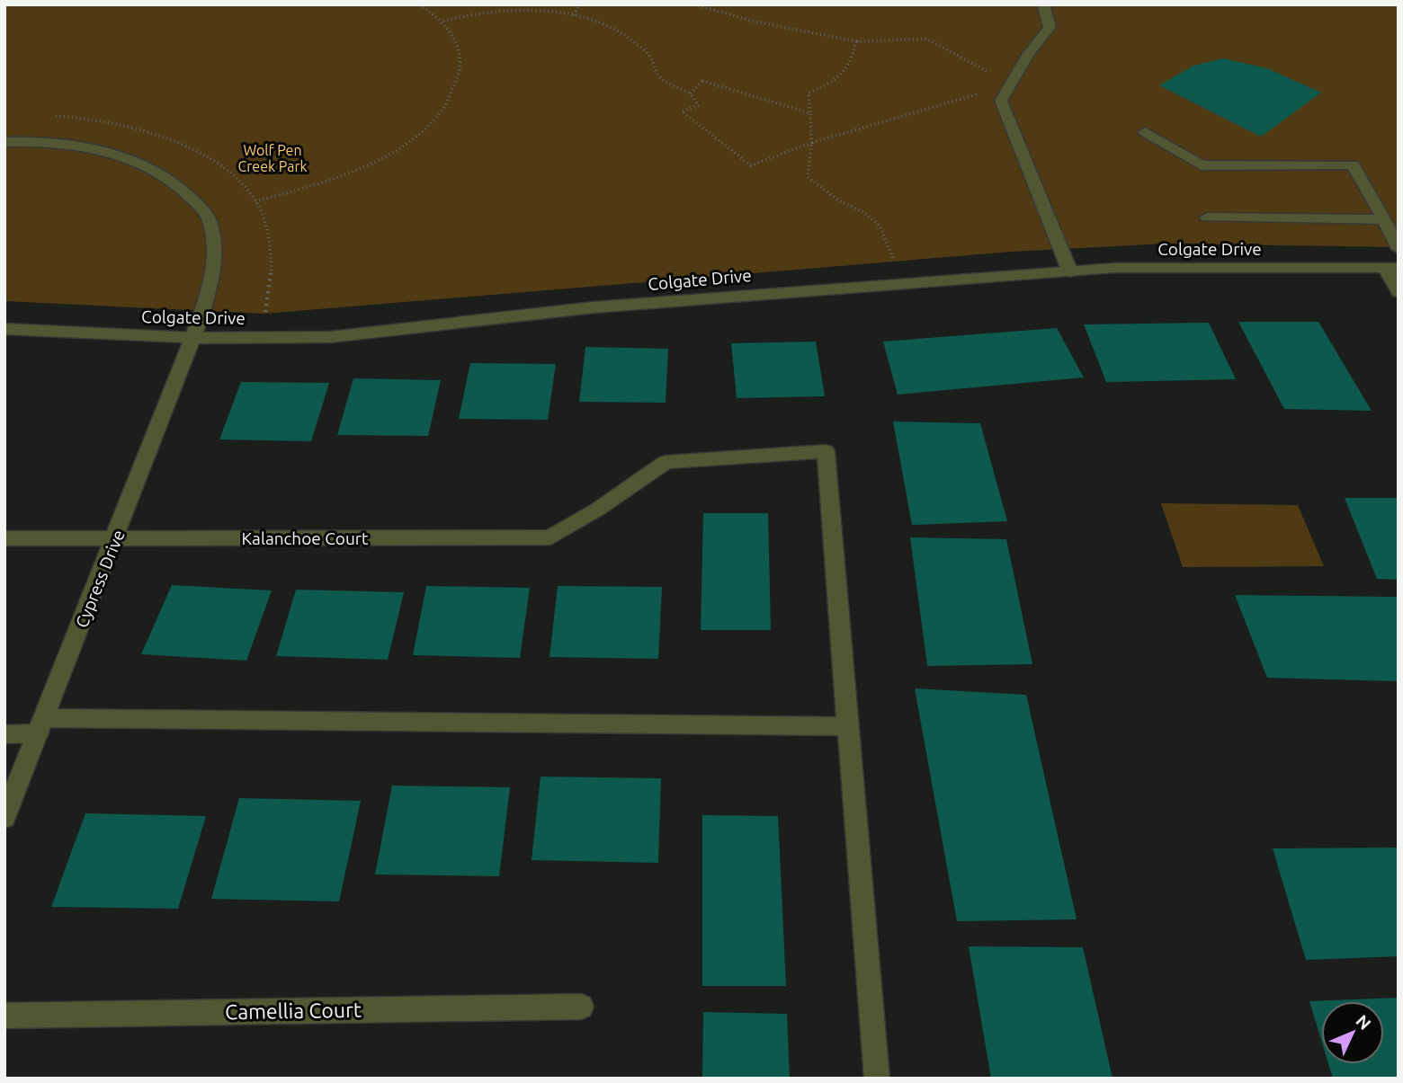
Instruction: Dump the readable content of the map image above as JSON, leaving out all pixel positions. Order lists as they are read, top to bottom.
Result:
{
  "streets": {
    "street": [
      "Colgate Drive",
      "Kalanchoe Court",
      "Cypress Drive",
      "Camellia Court"
    ]
  },
  "crossings": [
    ["Colgate Drive", "Cypress Drive"],
    ["Kalanchoe Court", "Cypress Drive"]
  ],
  "parks": ["Wolf Pen Creek Park"],
  "north": "top right"
}
